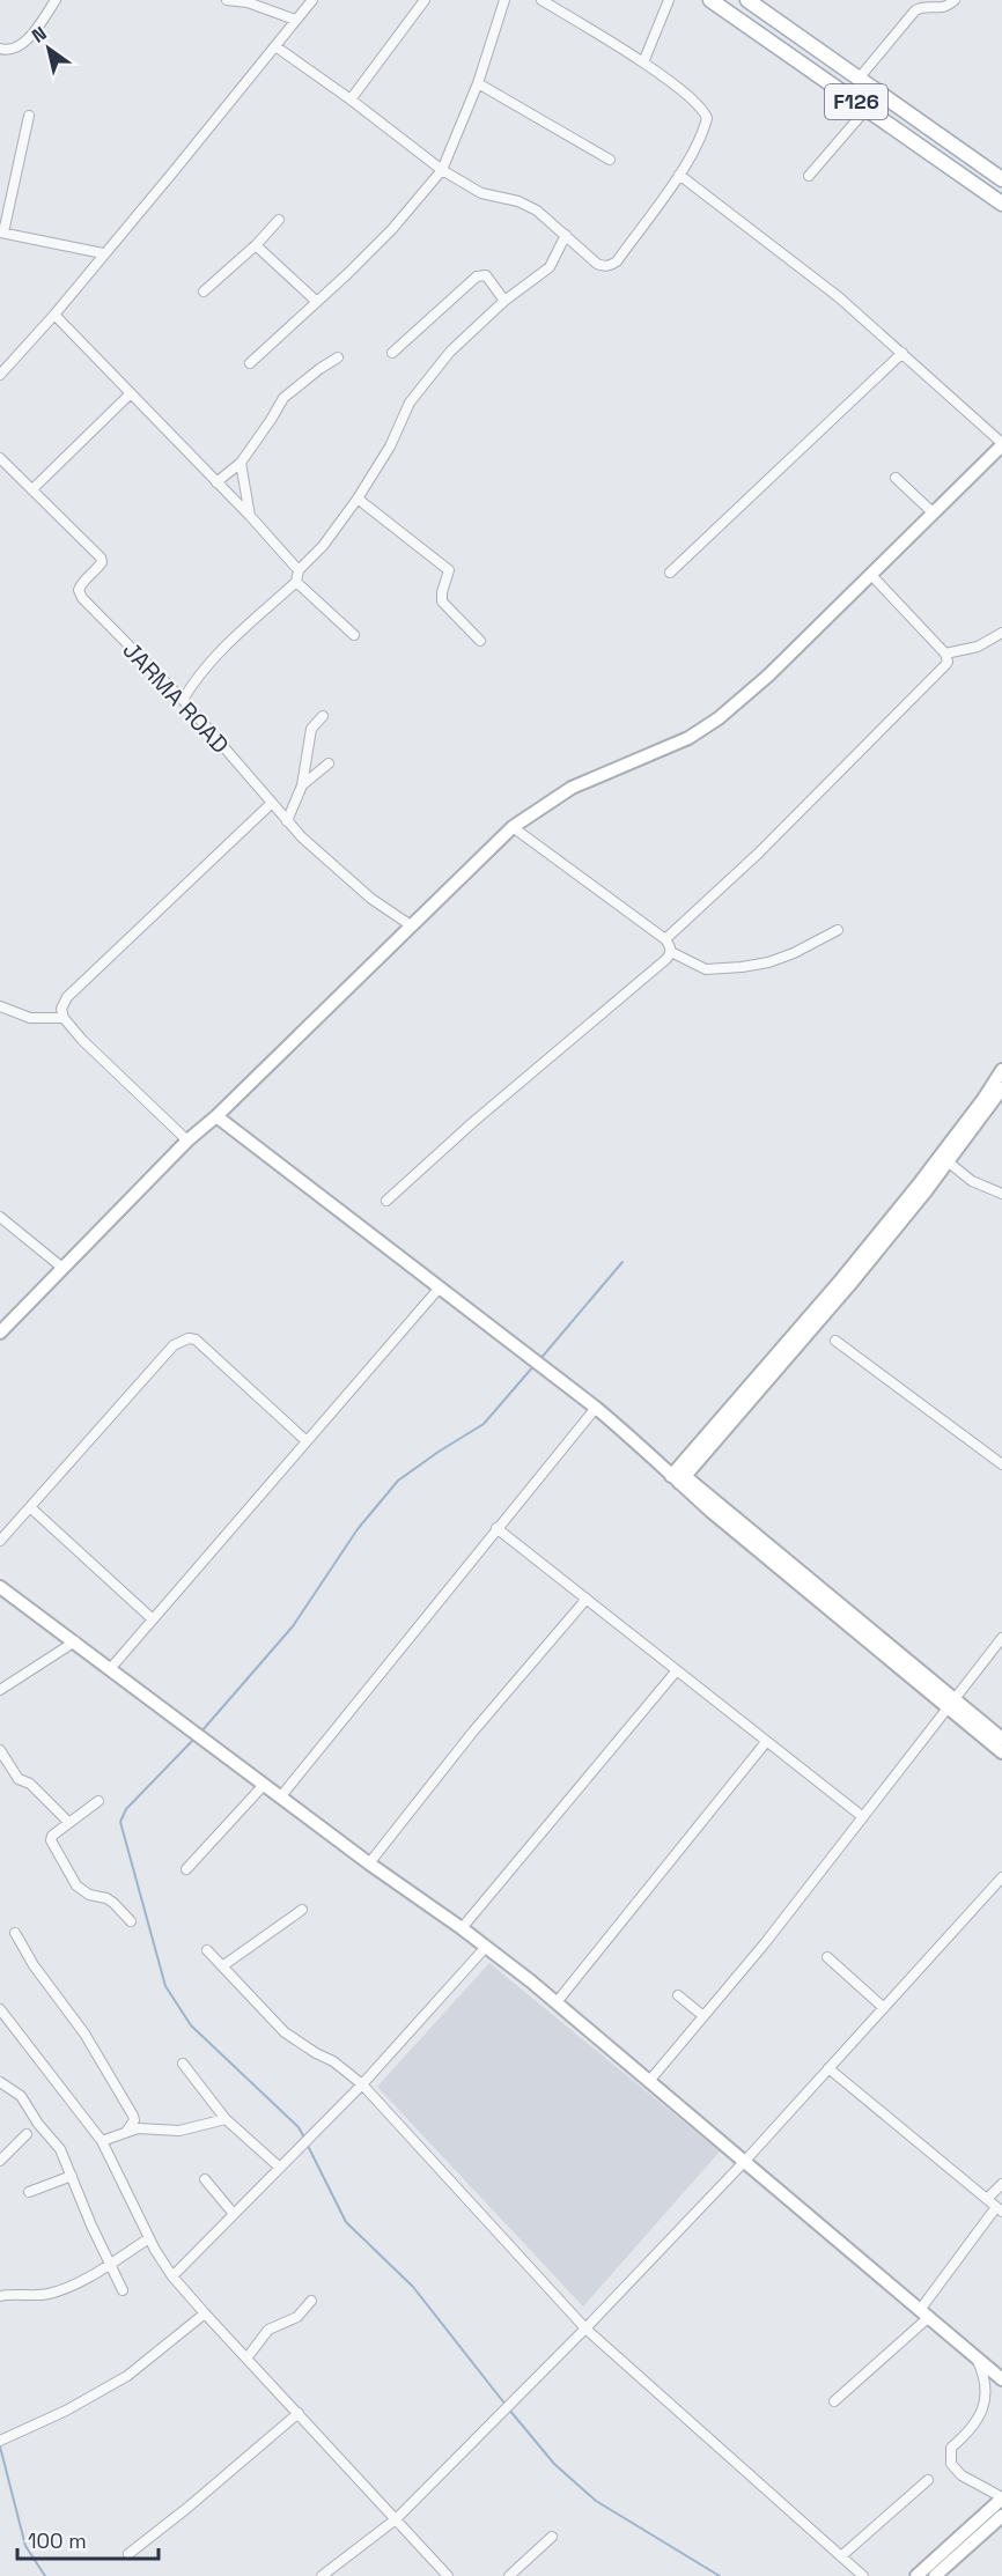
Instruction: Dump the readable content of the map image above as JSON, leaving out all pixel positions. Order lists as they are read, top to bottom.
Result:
{
  "streets": {
    "main road": ["F126"],
    "street": ["JARMA ROAD"]
  },
  "scale_bar": "100 m",
  "north": "top left"
}
